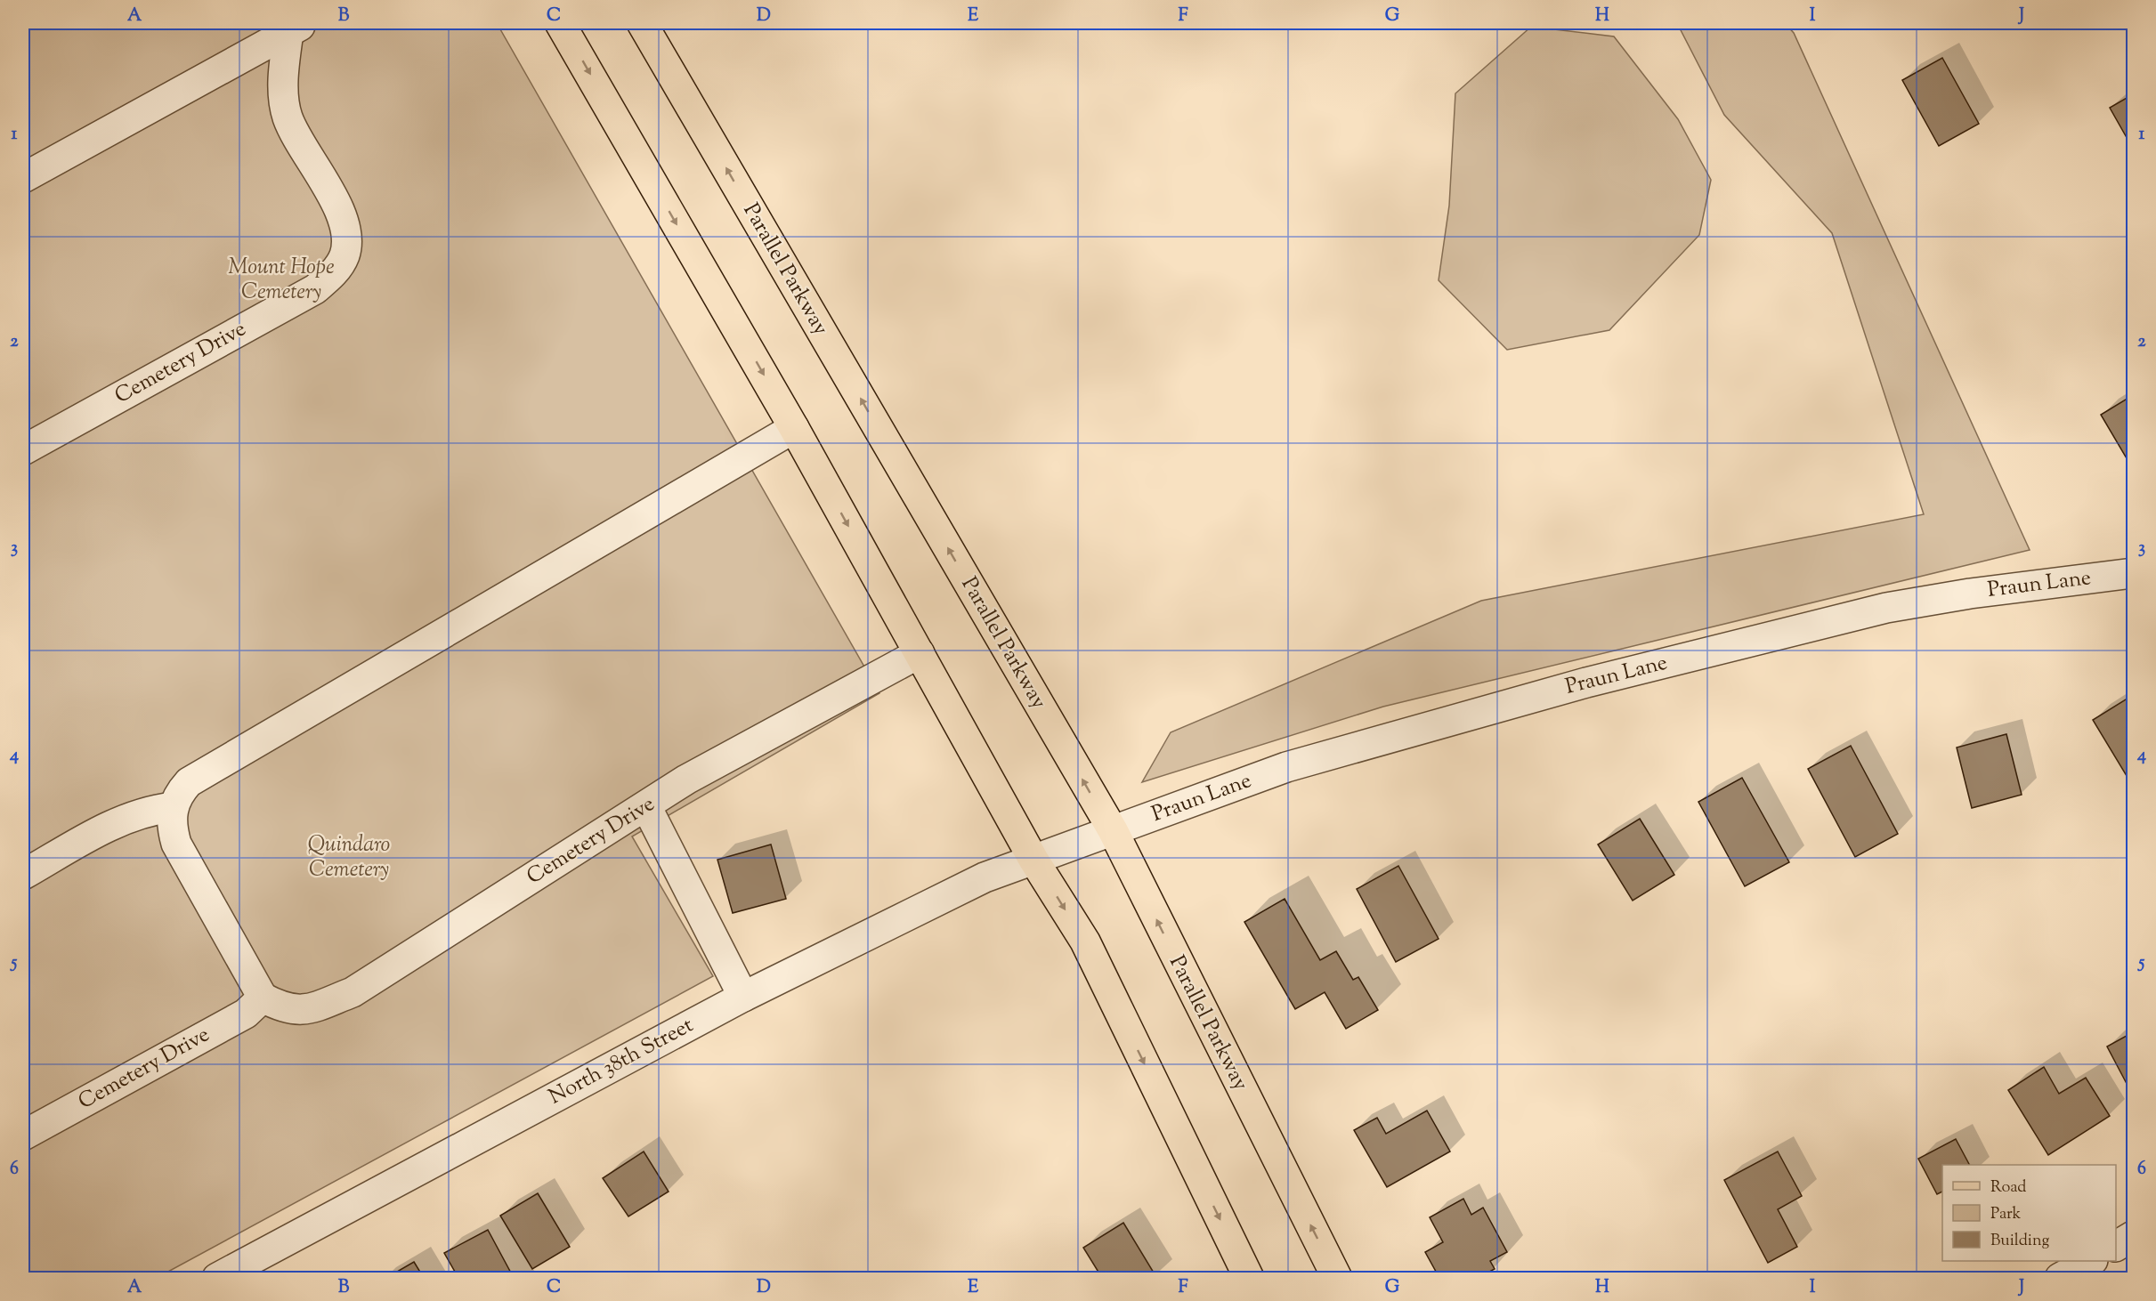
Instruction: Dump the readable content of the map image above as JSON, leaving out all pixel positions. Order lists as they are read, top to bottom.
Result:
{
  "streets": {
    "main road": ["Parallel Parkway"],
    "street": ["Cemetery Drive", "Praun Lane", "North 38th Street"]
  },
  "crossings": [
    ["Parallel Parkway", "Praun Lane"],
    ["Praun Lane", "North 38th Street"]
  ],
  "parks": ["Mount Hope Cemetery", "Quindaro Cemetery"],
  "legend": ["Road", "Park", "Building"],
  "grid": {
    "columns": [
      "A",
      "B",
      "C",
      "D",
      "E",
      "F",
      "G",
      "H",
      "I",
      "J"
    ],
    "rows": [
      "1",
      "2",
      "3",
      "4",
      "5",
      "6"
    ]
  }
}
